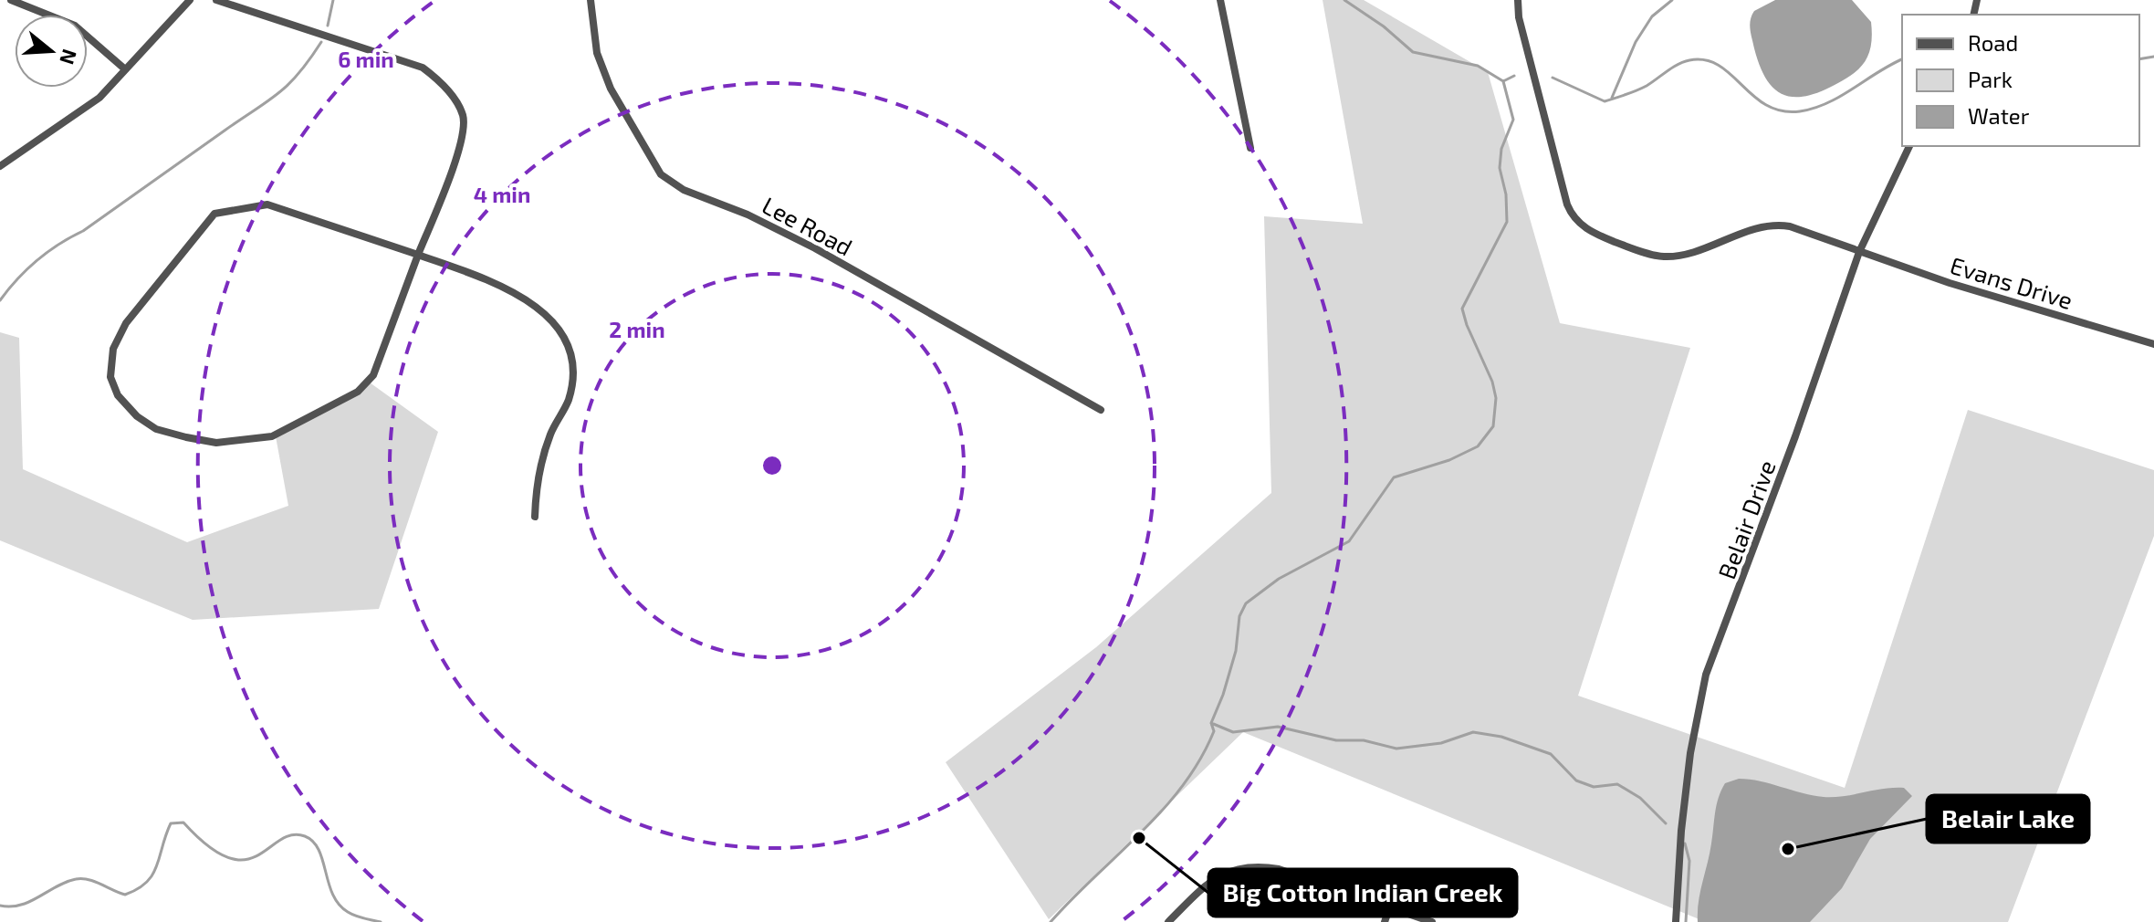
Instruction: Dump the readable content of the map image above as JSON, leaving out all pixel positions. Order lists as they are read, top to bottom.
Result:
{
  "streets": {
    "street": ["Lee Road", "Evans Drive", "Belair Drive"]
  },
  "crossings": [
    ["Evans Drive", "Belair Drive"]
  ],
  "places": ["Big Cotton Indian Creek", "Belair Lake"],
  "legend": ["Road", "Park", "Water"],
  "north": "right",
  "rings": ["6 min", "4 min", "2 min"]
}
